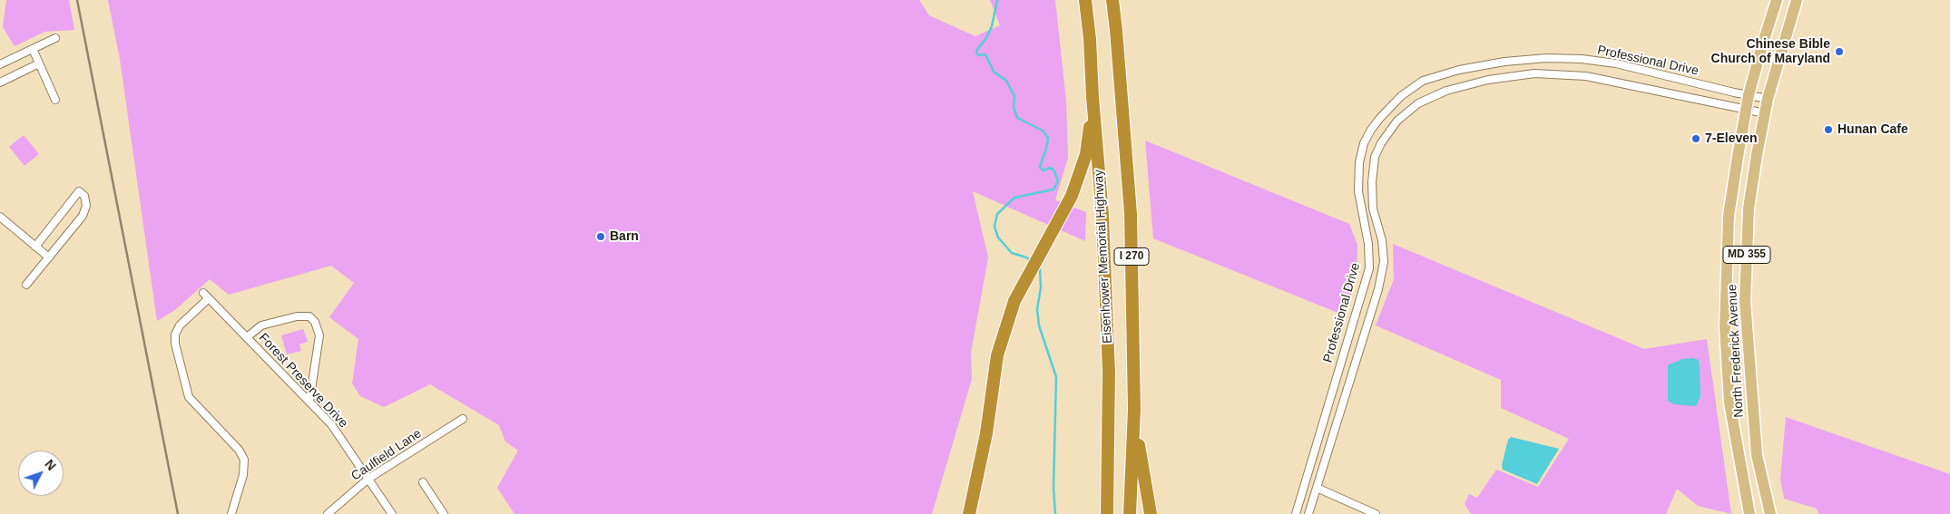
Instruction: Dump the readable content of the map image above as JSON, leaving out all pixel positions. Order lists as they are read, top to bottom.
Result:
{
  "streets": {
    "highway": ["Eisenhower Memorial Highway", "I 270"],
    "main road": ["MD 355", "North Frederick Avenue"],
    "street": ["Professional Drive", "Forest Preserve Drive", "Caulfield Lane"]
  },
  "crossings": [
    ["Professional Drive", "North Frederick Avenue"],
    ["Forest Preserve Drive", "Caulfield Lane"]
  ],
  "places": [
    "Chinese Bible Church of Maryland",
    "Hunan Cafe",
    "7-Eleven",
    "Barn"
  ],
  "north": "top right"
}
